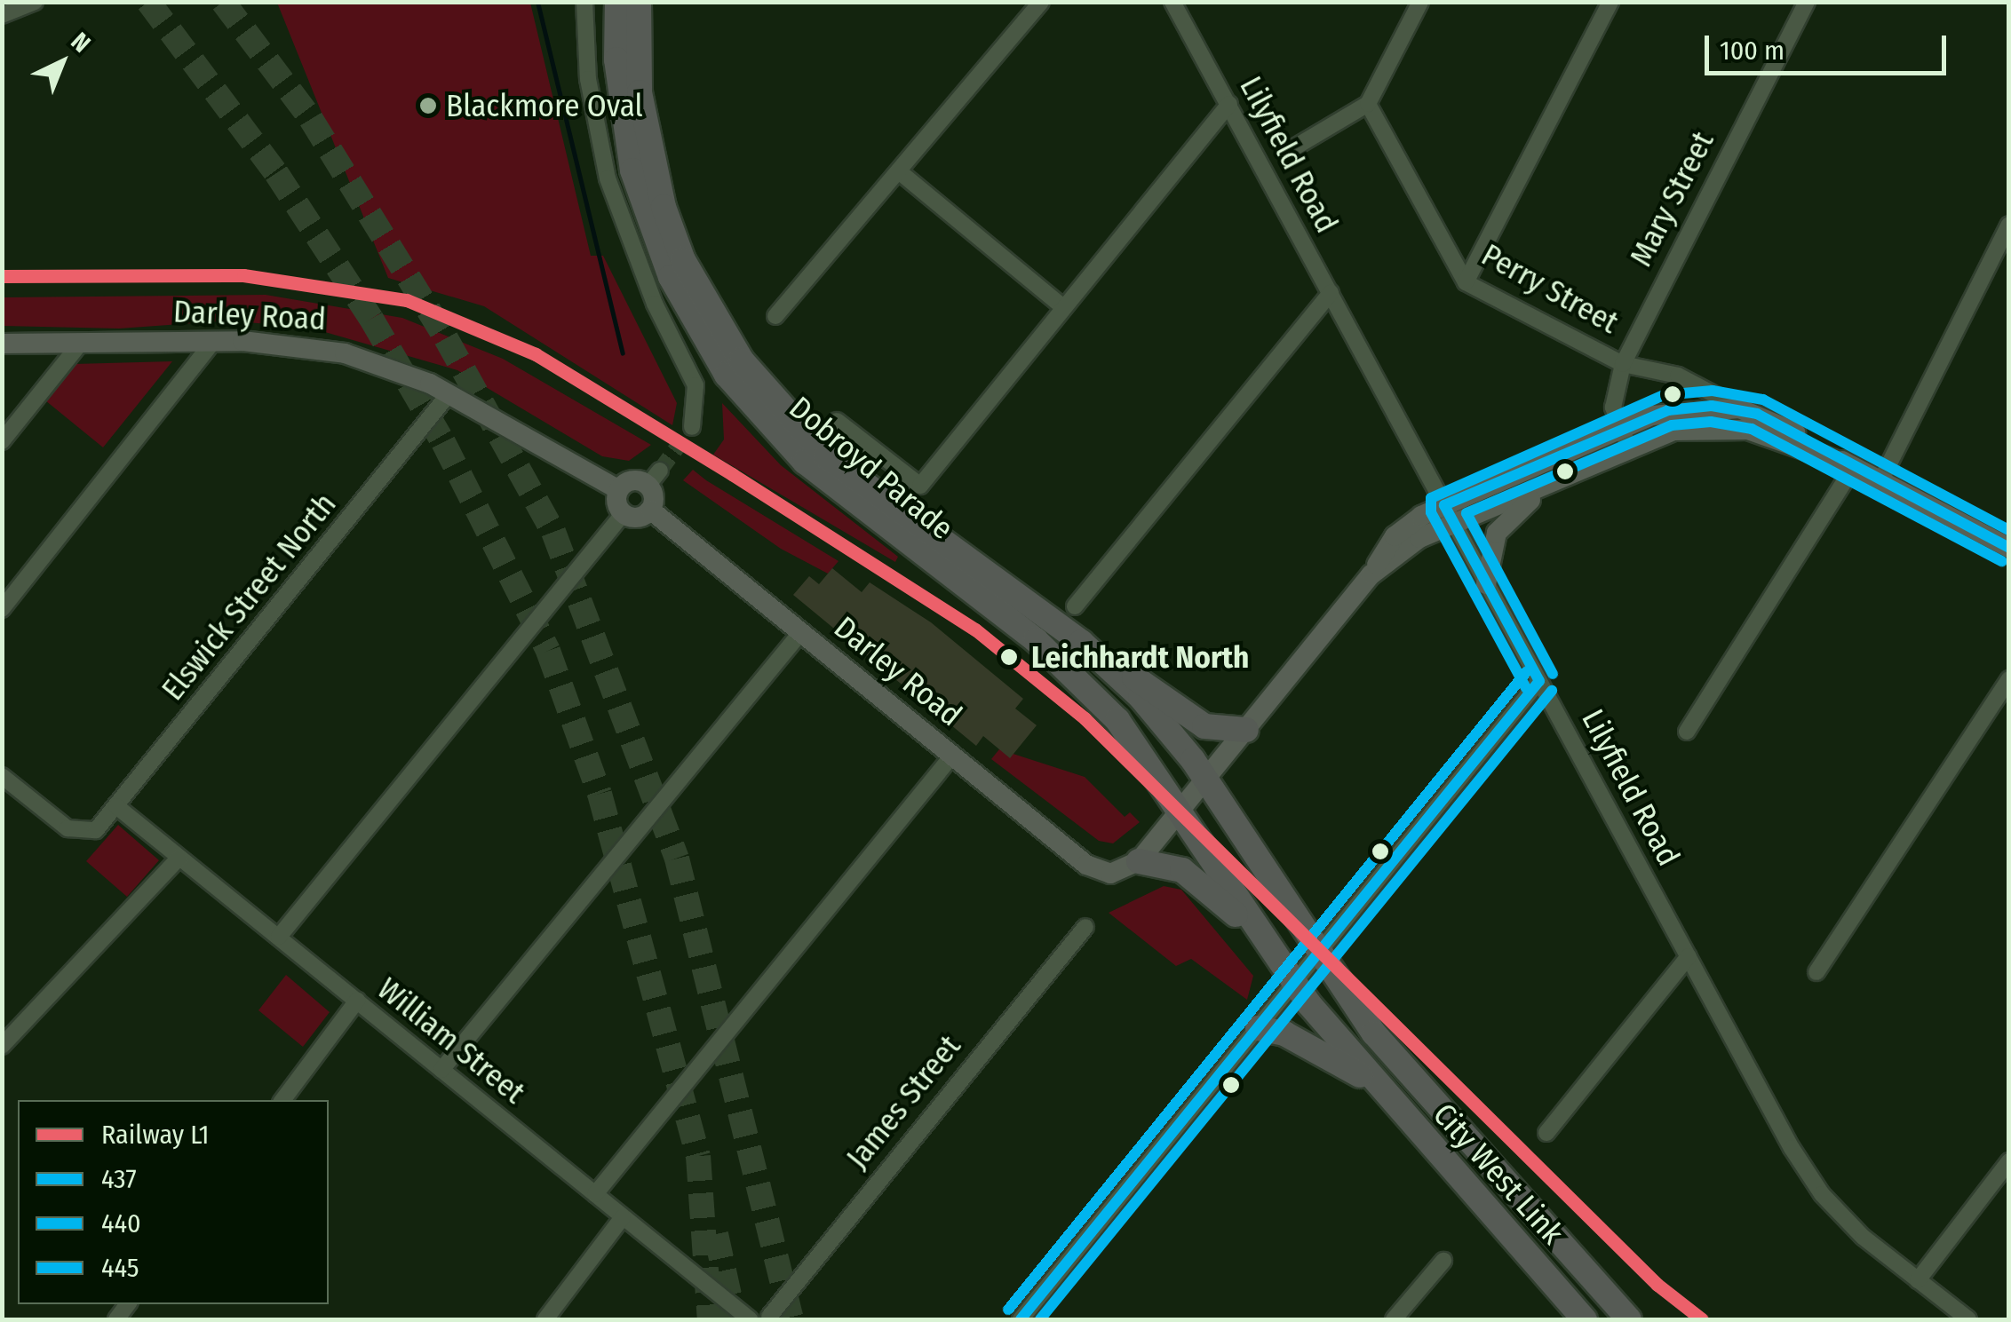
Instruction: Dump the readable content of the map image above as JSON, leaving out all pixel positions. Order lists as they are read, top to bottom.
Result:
{
  "streets": {
    "highway": ["Dobroyd Parade", "City West Link"],
    "main road": ["Perry Street", "Darley Road"],
    "street": [
      "Lilyfield Road",
      "Mary Street",
      "Elswick Street North",
      "William Street",
      "James Street"
    ]
  },
  "crossings": [
    ["Mary Street", "Perry Street"],
    ["Darley Road", "Elswick Street North"],
    ["Dobroyd Parade", "City West Link"],
    ["Elswick Street North", "William Street"]
  ],
  "places": ["Blackmore Oval", "Leichhardt North"],
  "lines": [
    "rail line L1",
    "transit line 445",
    "transit line 437",
    "transit line 440"
  ],
  "legend": [
    "Railway L1",
    "437",
    "440",
    "445"
  ],
  "scale_bar": "100 m",
  "north": "top right"
}
